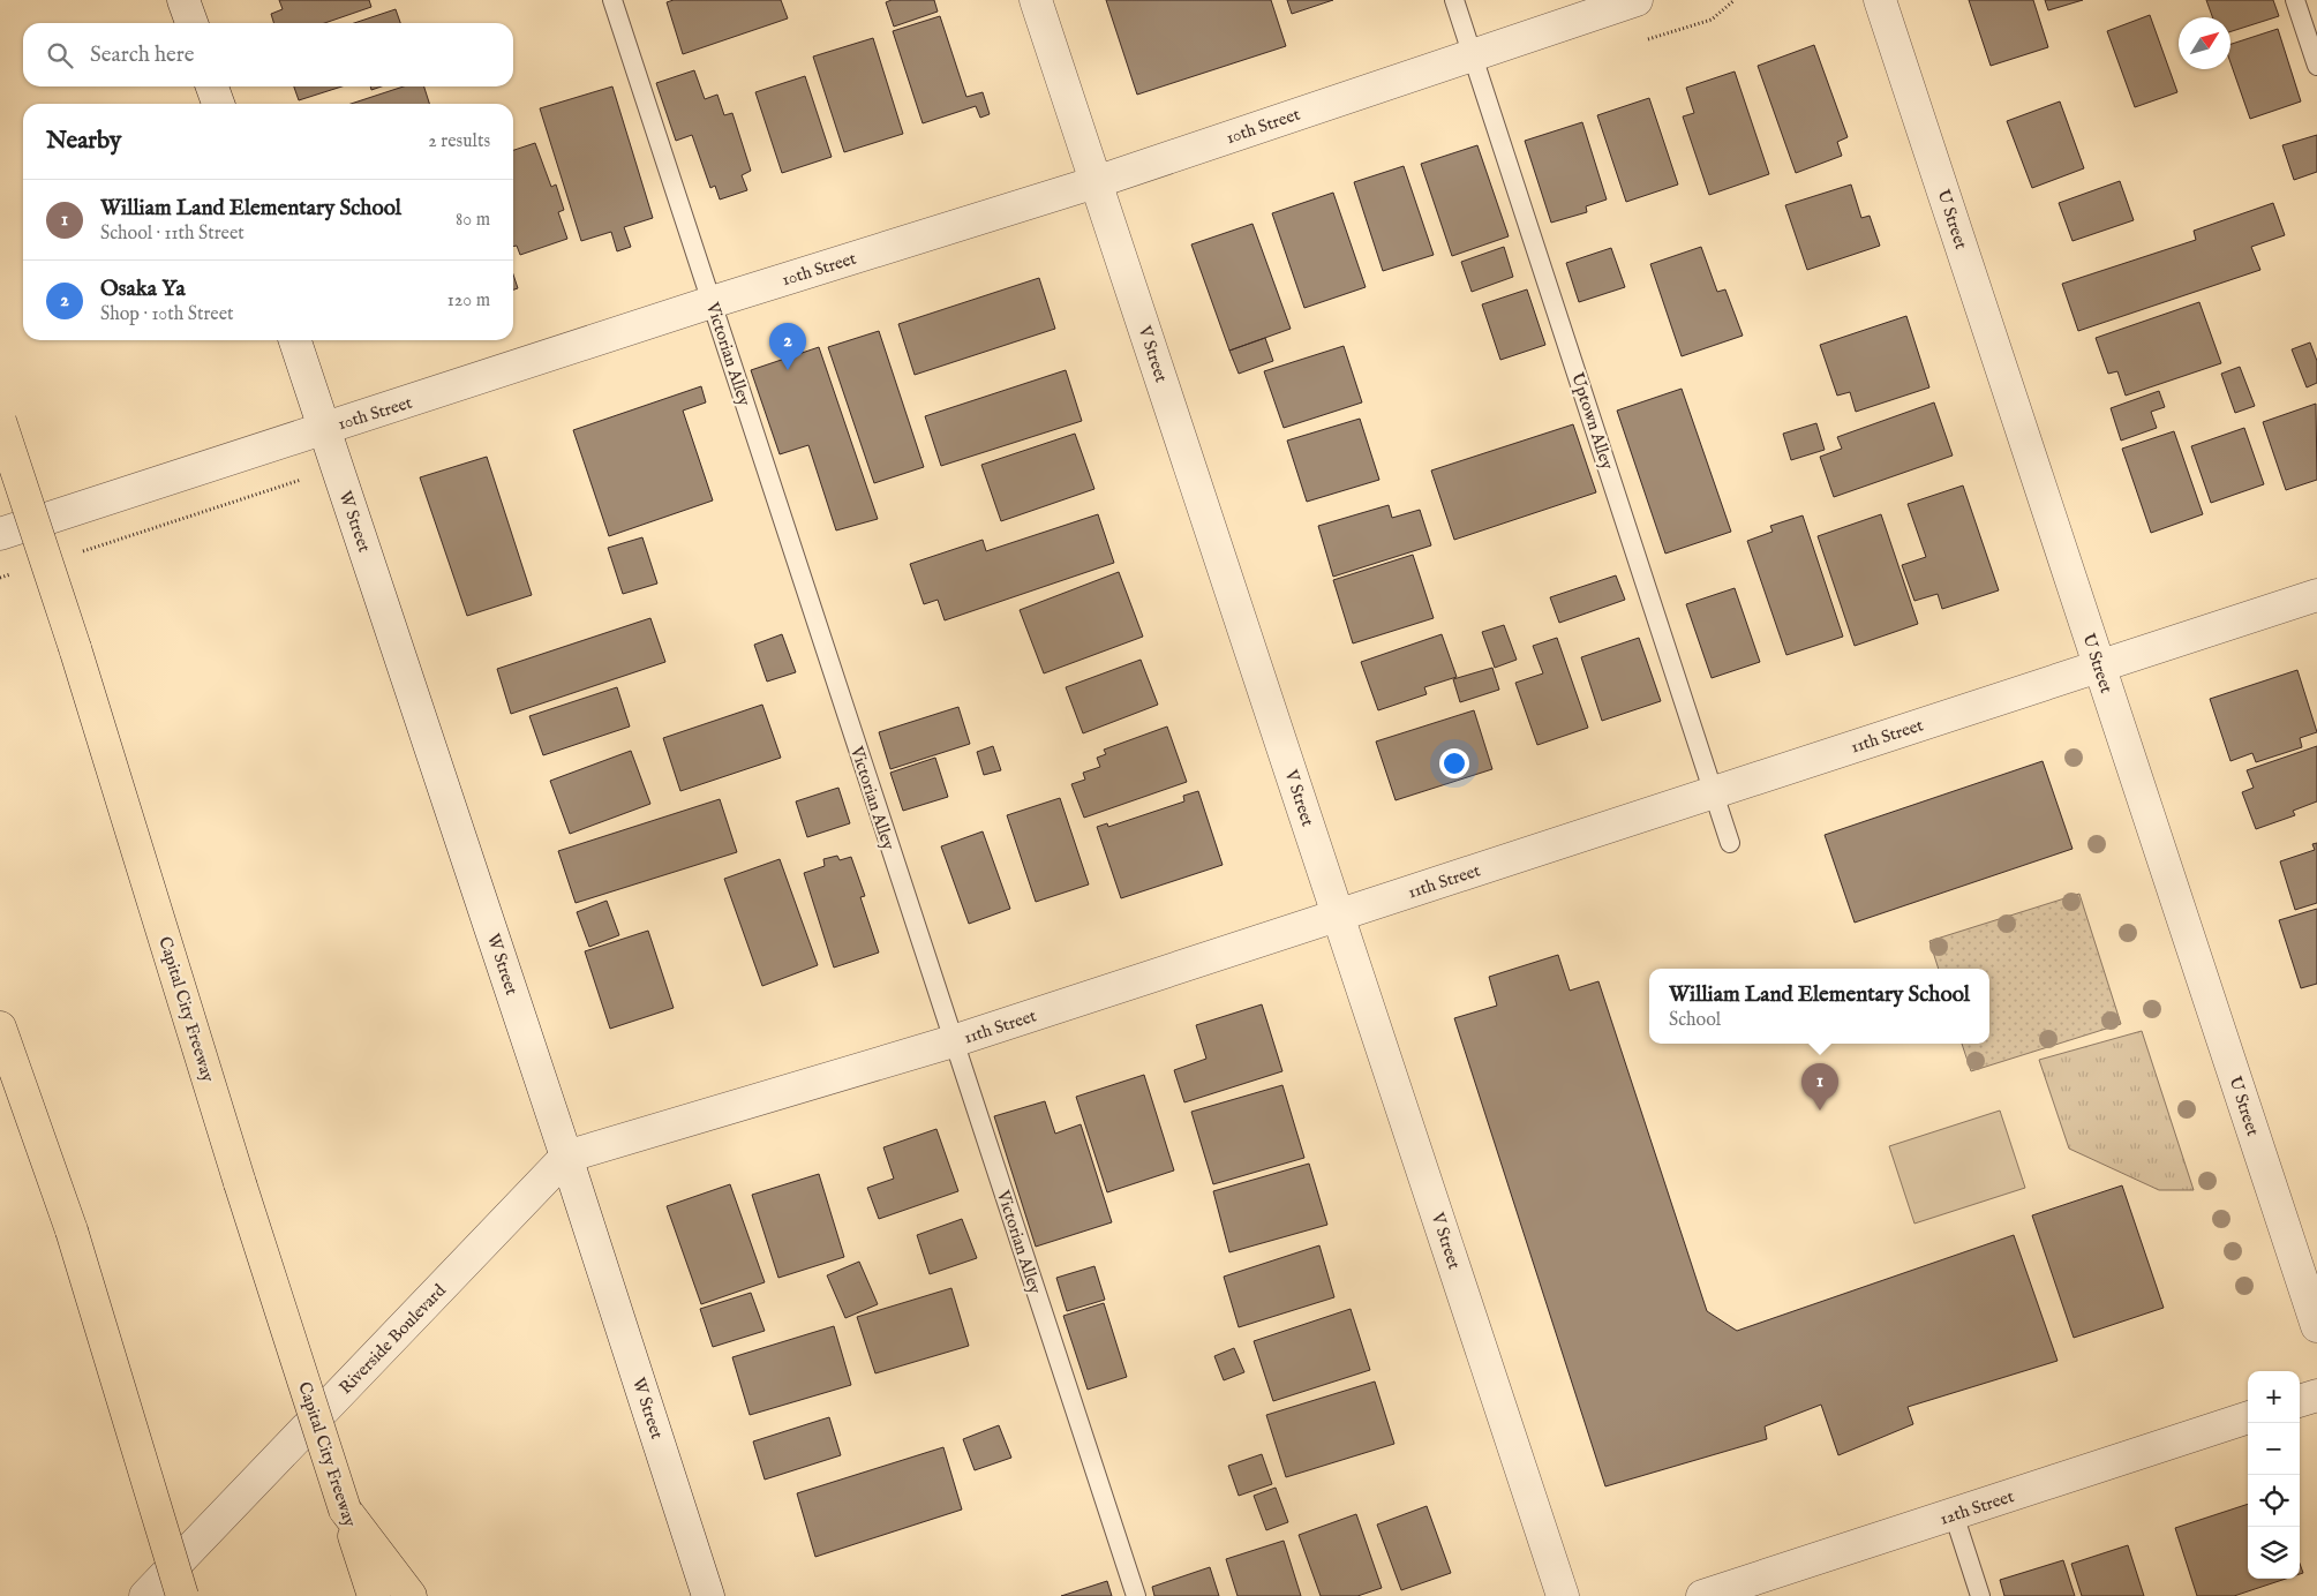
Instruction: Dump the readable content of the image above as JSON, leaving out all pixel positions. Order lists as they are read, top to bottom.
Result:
{
  "streets": {
    "highway": ["Capital City Freeway"],
    "street": [
      "10th Street",
      "U Street",
      "V Street",
      "W Street",
      "11th Street",
      "Riverside Boulevard",
      "12th Street"
    ],
    "lane": ["Victorian Alley", "Uptown Alley"]
  },
  "crossings": [
    ["10th Street", "Victorian Alley"],
    ["10th Street", "V Street"],
    ["10th Street", "Uptown Alley"],
    ["10th Street", "W Street"],
    ["U Street", "11th Street"],
    ["Victorian Alley", "11th Street"],
    ["V Street", "11th Street"],
    ["Uptown Alley", "11th Street"],
    ["W Street", "11th Street"],
    ["W Street", "Riverside Boulevard"],
    ["11th Street", "Riverside Boulevard"]
  ],
  "north": "top right",
  "page": {
    "search": "Search here",
    "heading": ["Nearby", "2 results"],
    "list": [
      {
        "mark": "1",
        "name": "William Land Elementary School",
        "note": "School · 11th Street",
        "value": "80 m"
      },
      {
        "mark": "2",
        "name": "Osaka Ya",
        "note": "Shop · 10th Street",
        "value": "120 m"
      }
    ],
    "pins": ["2", "1"],
    "popup": ["William Land Elementary School", "School"],
    "map_buttons": ["+", "−"]
  }
}
